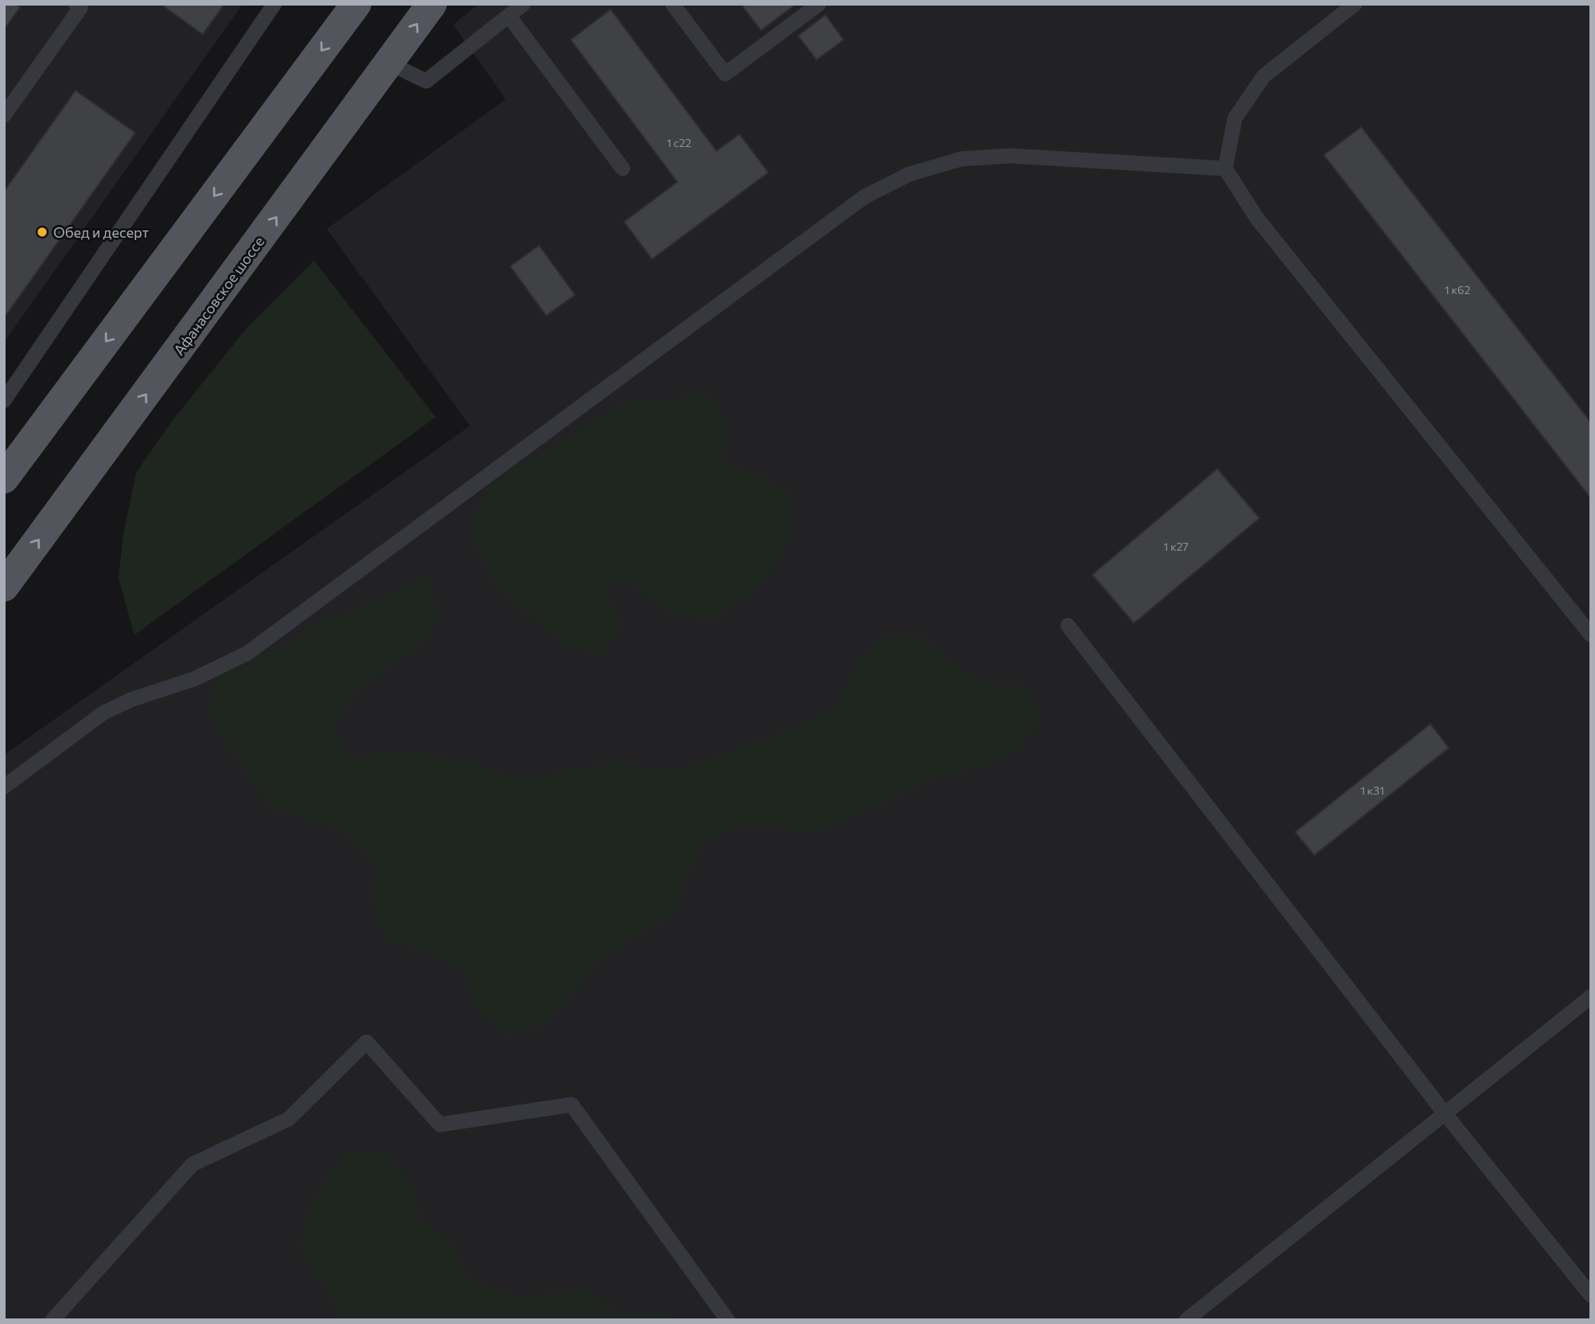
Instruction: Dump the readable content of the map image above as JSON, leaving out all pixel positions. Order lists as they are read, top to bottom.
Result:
{
  "streets": {
    "main road": ["Афанасовское шоссе"]
  },
  "places": ["Обед и десерт"],
  "house_numbers": [
    "1 с22",
    "1 к62",
    "1 к27",
    "1 к31"
  ]
}
